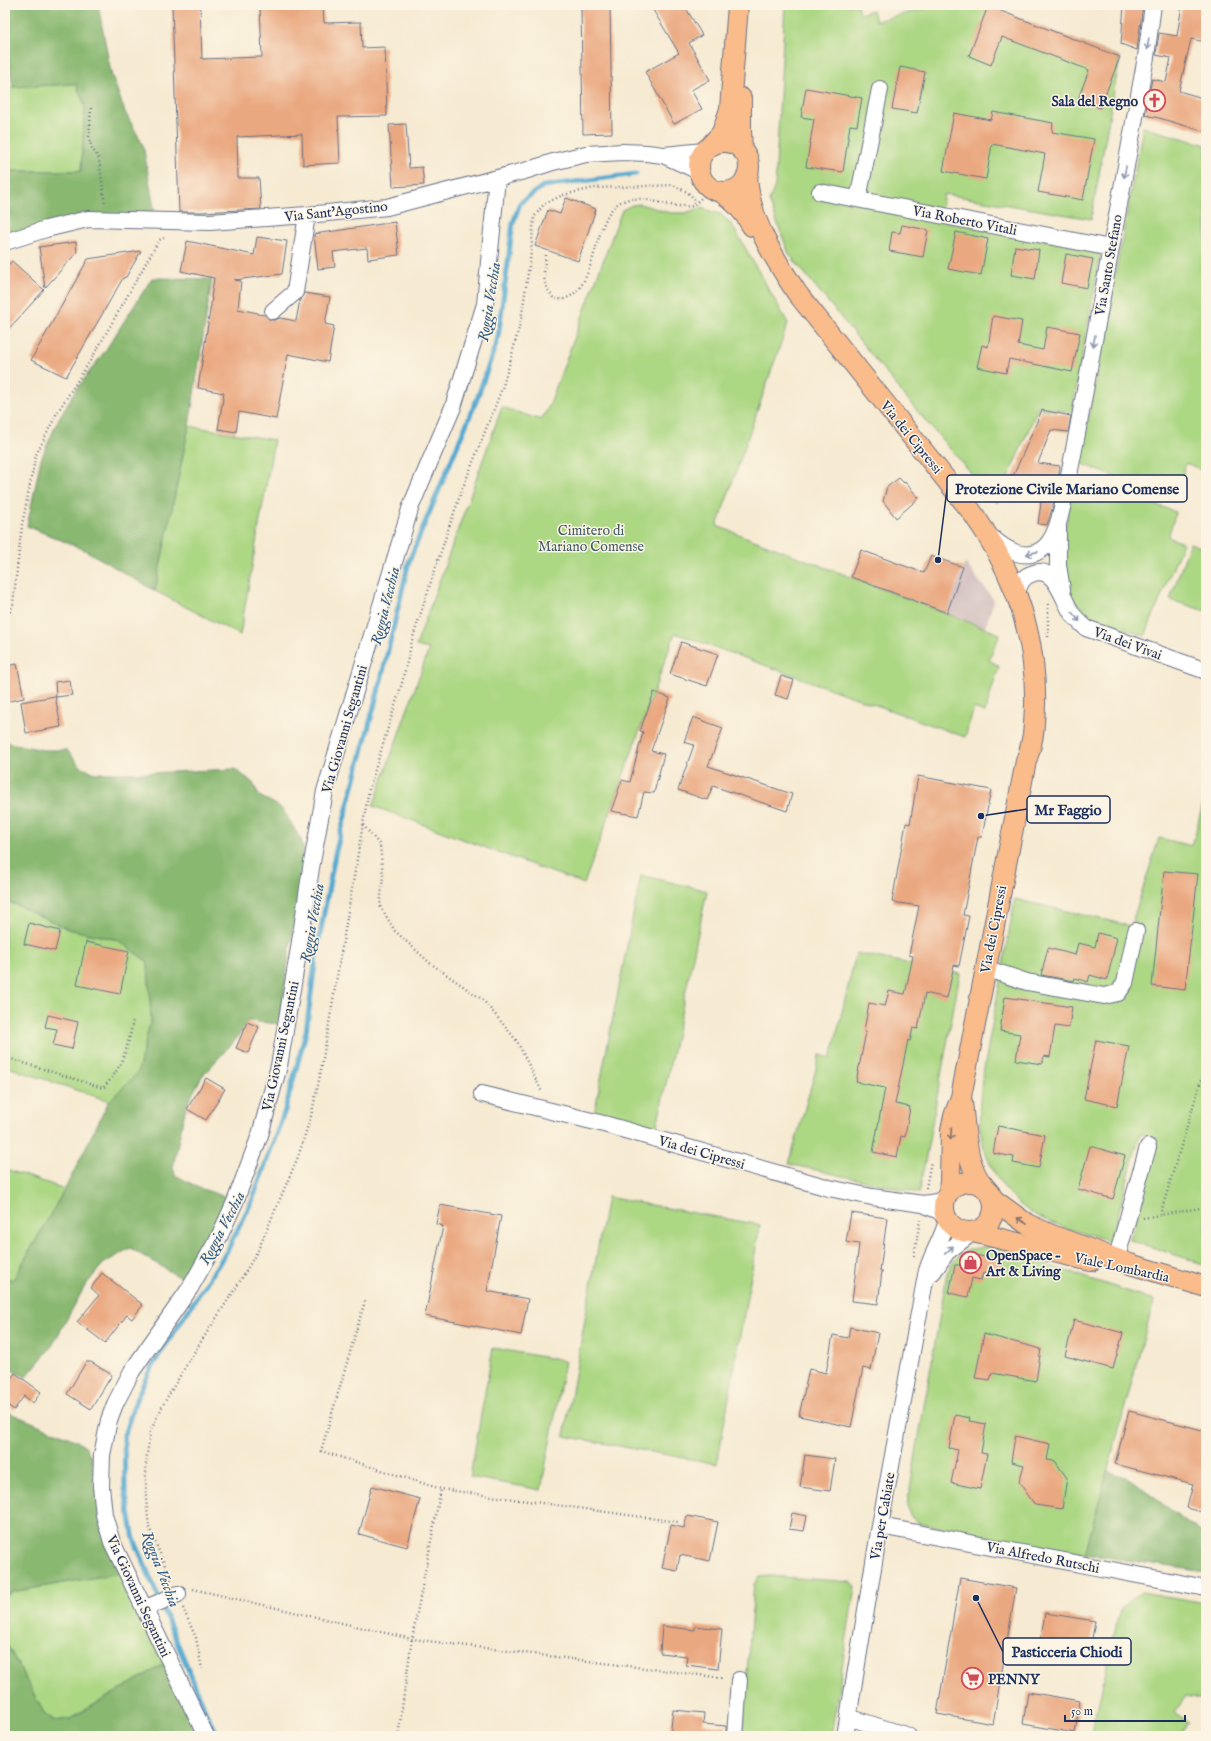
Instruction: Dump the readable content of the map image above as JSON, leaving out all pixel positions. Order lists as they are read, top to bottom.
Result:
{
  "streets": {
    "main road": ["Via dei Cipressi", "Viale Lombardia"],
    "street": [
      "Via Sant'Agostino",
      "Via Roberto Vitali",
      "Via Santo Stefano",
      "Via dei Vivai",
      "Via Giovanni Segantini",
      "Via per Cabiate",
      "Via Alfredo Rutschi"
    ]
  },
  "crossings": [
    ["Via Sant'Agostino", "Via Giovanni Segantini"],
    ["Via Roberto Vitali", "Via Santo Stefano"],
    ["Via Santo Stefano", "Via dei Cipressi"],
    ["Via Santo Stefano", "Via dei Vivai"],
    ["Via dei Cipressi", "Via dei Vivai"],
    ["Via dei Cipressi", "Viale Lombardia"],
    ["Via per Cabiate", "Via Alfredo Rutschi"]
  ],
  "one_way": ["Via Santo Stefano", "Via dei Vivai"],
  "water": ["Roggia Vecchia"],
  "parks": ["Cimitero di Mariano Comense"],
  "places": {
    "church": ["Sala del Regno"],
    "other": ["Protezione Civile Mariano Comense", "Mr Faggio", "Pasticceria Chiodi"],
    "shop": ["OpenSpace – Art & Living"],
    "supermarket": ["PENNY"]
  },
  "scale_bar": "50 m"
}
